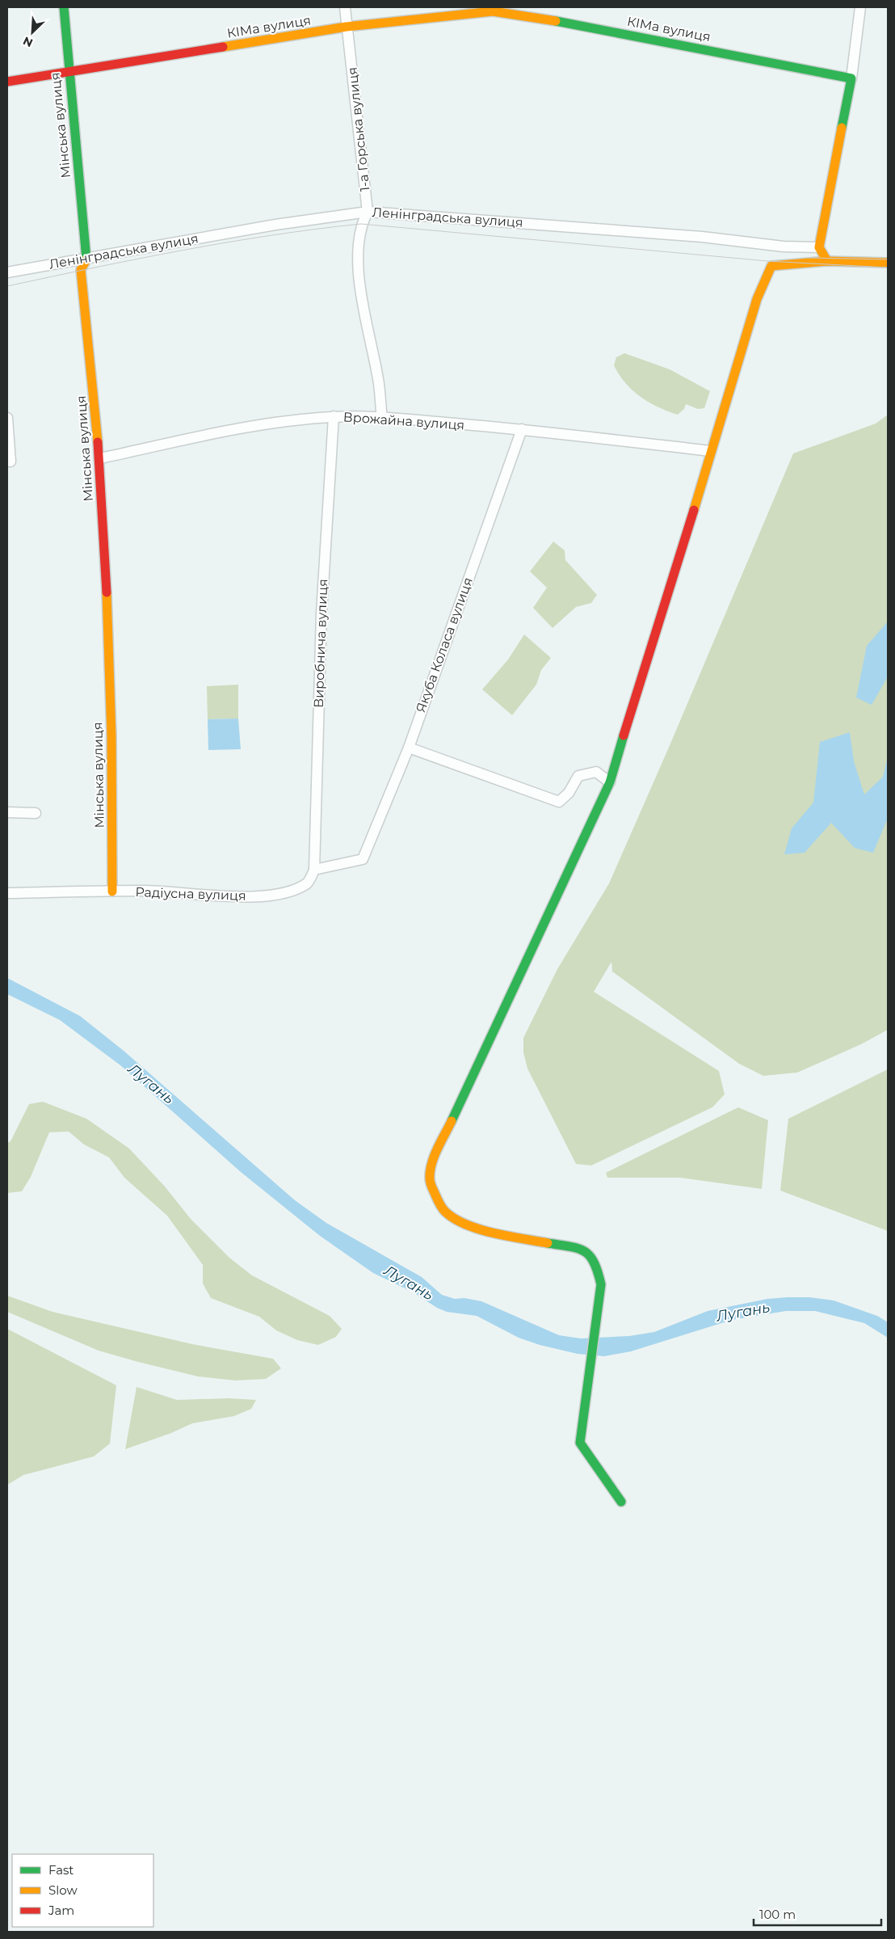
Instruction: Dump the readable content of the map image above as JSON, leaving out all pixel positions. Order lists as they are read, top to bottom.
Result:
{
  "streets": {
    "street": [
      "КІМа вулиця",
      "Мінська вулиця",
      "1-а Горська вулиця",
      "Ленінградська вулиця",
      "Врожайна вулиця",
      "Виробнича вулиця",
      "Якуба Коласа вулиця",
      "Радіусна вулиця"
    ]
  },
  "crossings": [
    ["КІМа вулиця", "Мінська вулиця"],
    ["КІМа вулиця", "1-а Горська вулиця"],
    ["Мінська вулиця", "Ленінградська вулиця"],
    ["Мінська вулиця", "Врожайна вулиця"],
    ["Мінська вулиця", "Радіусна вулиця"],
    ["1-а Горська вулиця", "Ленінградська вулиця"],
    ["1-а Горська вулиця", "Врожайна вулиця"],
    ["Врожайна вулиця", "Виробнича вулиця"],
    ["Врожайна вулиця", "Якуба Коласа вулиця"],
    ["Виробнича вулиця", "Якуба Коласа вулиця"],
    ["Виробнича вулиця", "Радіусна вулиця"],
    ["Якуба Коласа вулиця", "Радіусна вулиця"]
  ],
  "water": ["Лугань"],
  "legend": ["Fast", "Slow", "Jam"],
  "scale_bar": "100 m",
  "north": "bottom left"
}
